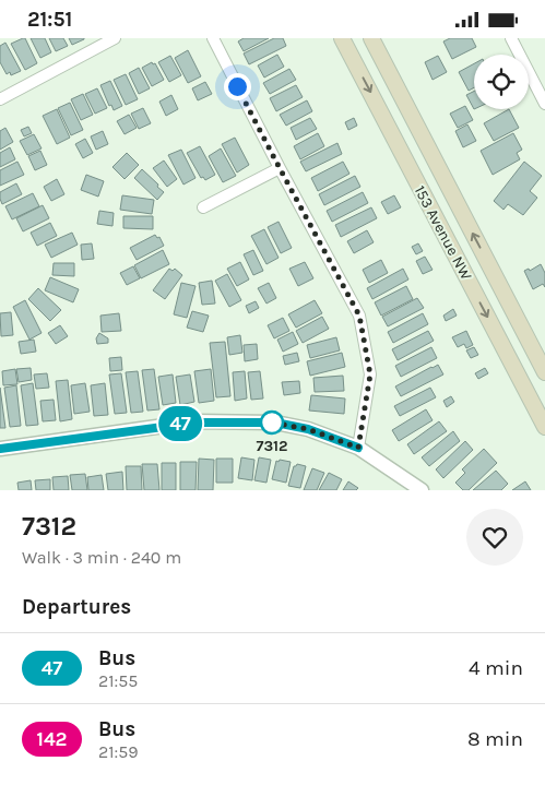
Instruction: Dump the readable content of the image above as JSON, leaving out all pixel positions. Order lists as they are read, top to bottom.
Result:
{
  "streets": {
    "main road": ["153 Avenue NW"]
  },
  "places": ["7312"],
  "lines": ["bus line 47"],
  "page": {
    "status": "21:51",
    "on_map": "47",
    "heading": [
      ["7312", "Walk · 3 min · 240 m"],
      "Departures"
    ],
    "list": [
      {
        "mark": "47",
        "name": "Bus",
        "note": "21:55",
        "value": "4 min"
      },
      {
        "mark": "142",
        "name": "Bus",
        "note": "21:59",
        "value": "8 min"
      }
    ]
  }
}
